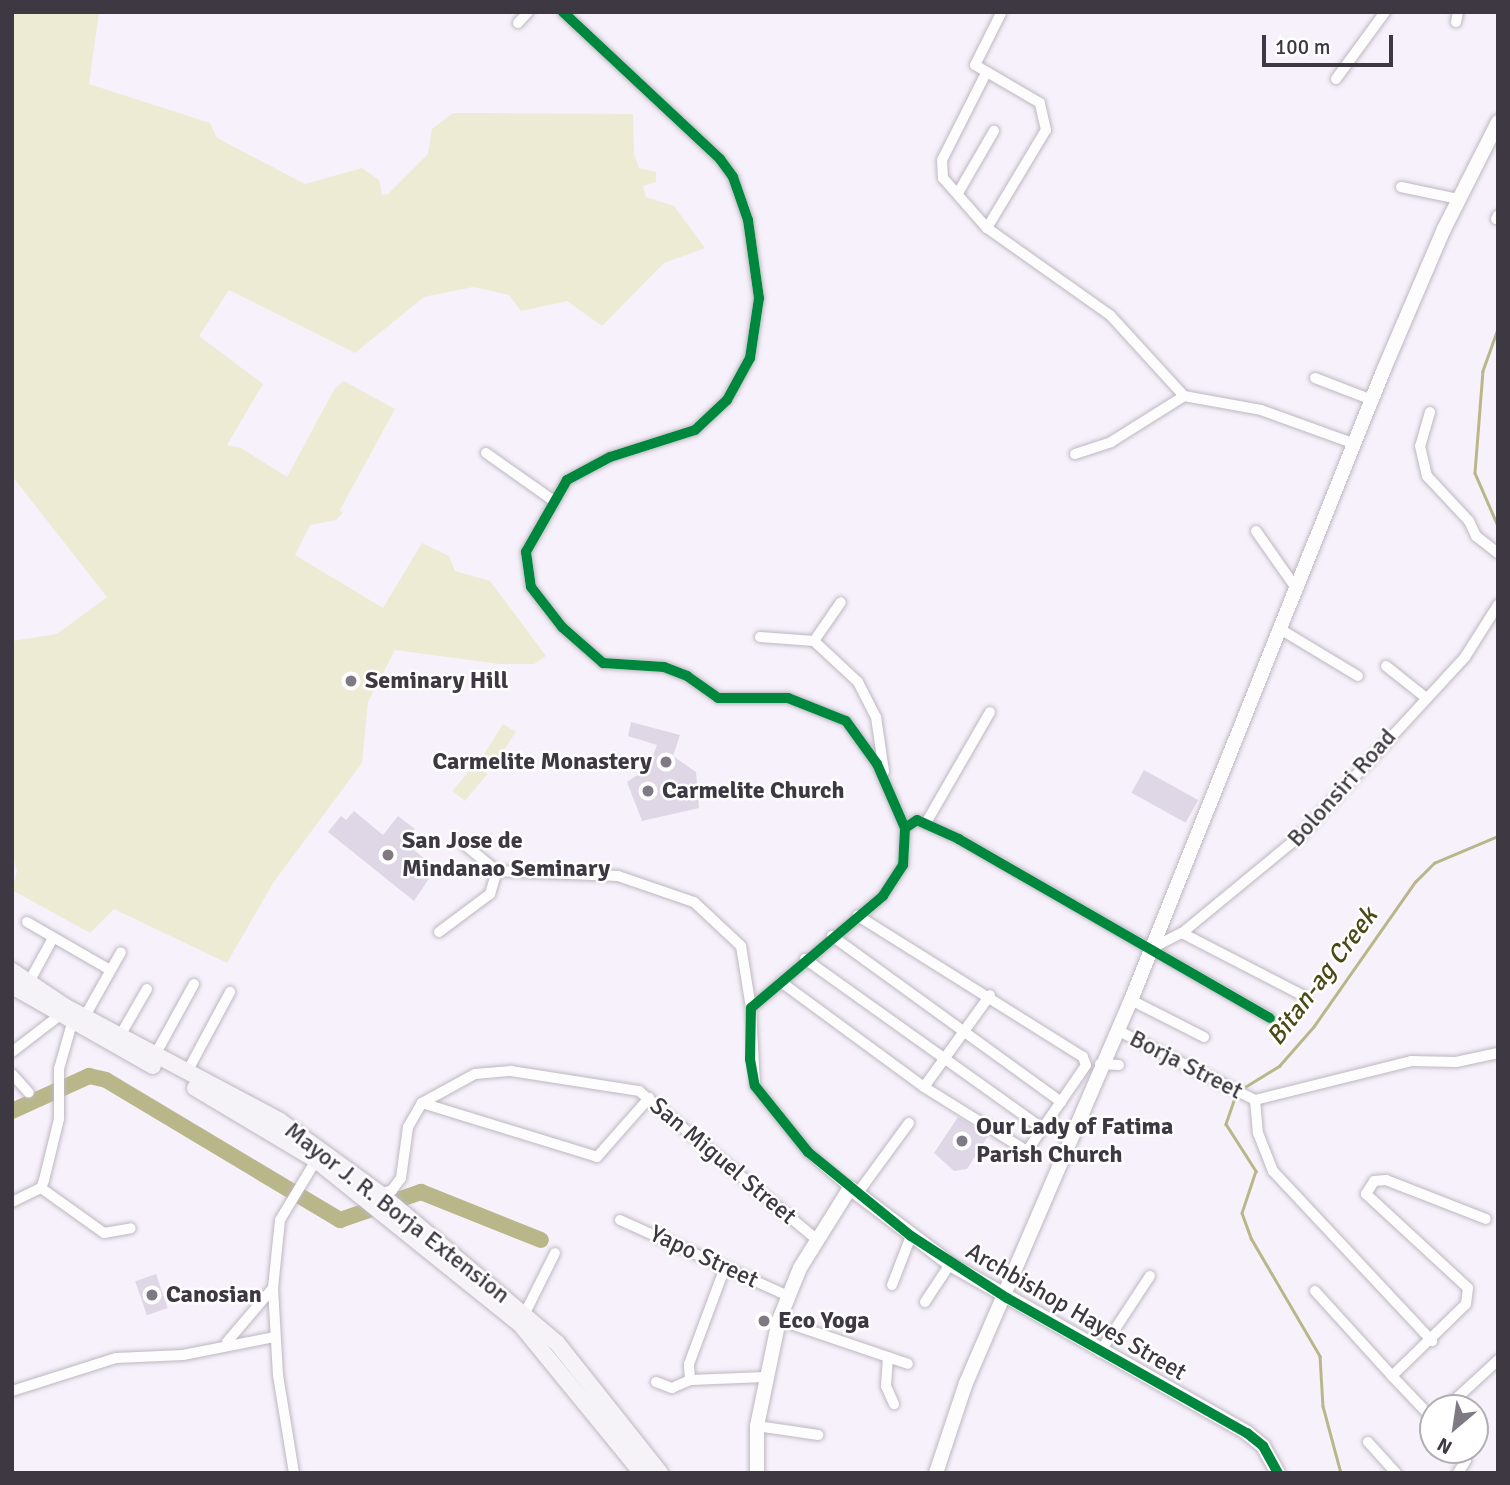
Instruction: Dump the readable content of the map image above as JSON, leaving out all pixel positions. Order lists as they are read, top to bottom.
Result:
{
  "streets": {
    "main road": ["Mayor J. R. Borja Extension", "Archbishop Hayes Street"],
    "street": [
      "Bolonsiri Road",
      "Borja Street",
      "San Miguel Street",
      "Yapo Street"
    ]
  },
  "water": ["Bitan-ag Creek"],
  "places": [
    "Seminary Hill",
    "Carmelite Monastery",
    "Carmelite Church",
    "San Jose de Mindanao Seminary",
    "Our Lady of Fatima Parish Church",
    "Canosian",
    "Eco Yoga"
  ],
  "scale_bar": "100 m",
  "north": "bottom left"
}
